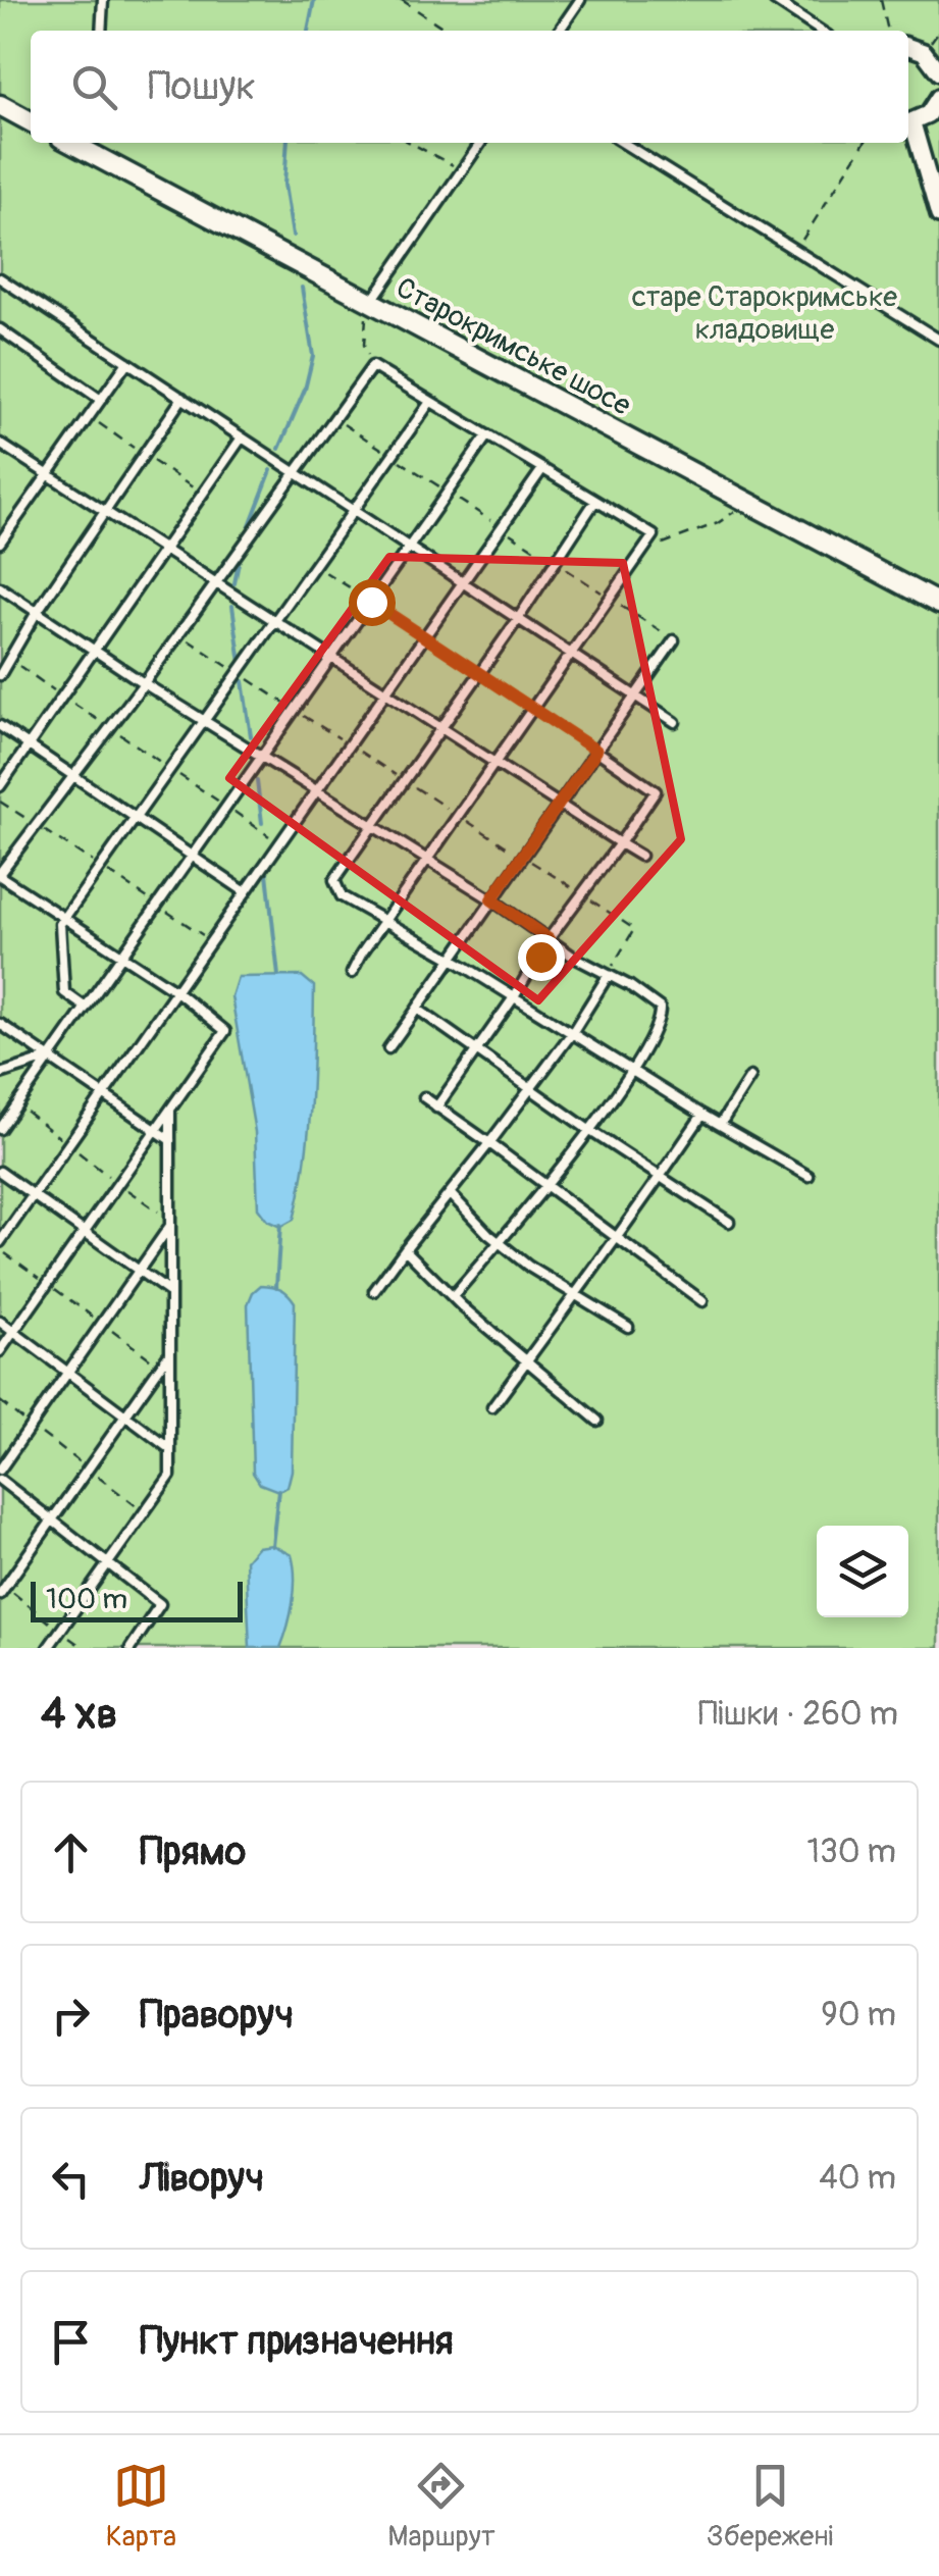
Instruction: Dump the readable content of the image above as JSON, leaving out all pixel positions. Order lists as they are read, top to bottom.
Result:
{
  "streets": {
    "street": ["Старокримське шосе"]
  },
  "parks": ["старе Старокримське кладовище"],
  "scale_bar": "100 m",
  "page": {
    "search": "Пошук",
    "scale": "100 m",
    "heading": ["4 хв", "Пішки · 260 m"],
    "list": [
      ["Прямо", "130 m"],
      ["Праворуч", "90 m"],
      ["Ліворуч", "40 m"],
      "Пункт призначення"
    ],
    "nav": ["Карта", "Маршрут", "Збережені"]
  }
}
